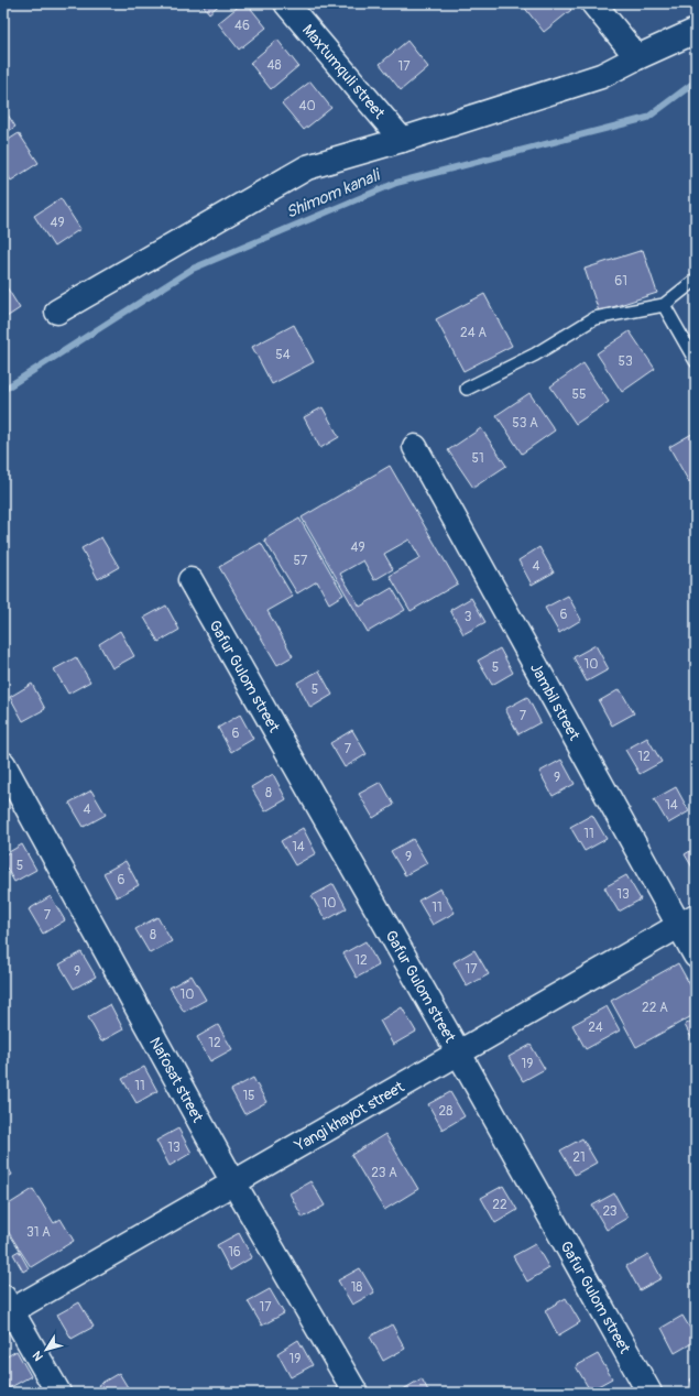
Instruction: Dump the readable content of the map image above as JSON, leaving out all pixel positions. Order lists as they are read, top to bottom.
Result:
{
  "streets": {
    "street": [
      "Maxtumquli street",
      "Gafur Gulom street",
      "Jambil street",
      "Nafosat street",
      "Yangi khayot street"
    ]
  },
  "crossings": [
    ["Gafur Gulom street", "Yangi khayot street"],
    ["Jambil street", "Yangi khayot street"],
    ["Nafosat street", "Yangi khayot street"]
  ],
  "water": ["Shimom kanali"],
  "house_numbers": [
    "46",
    "48",
    "17",
    "40",
    "49",
    "61",
    "24 A",
    "54",
    "53",
    "55",
    "53 A",
    "51",
    "49",
    "57",
    "4",
    "6",
    "3",
    "10",
    "5",
    "5",
    "7",
    "6",
    "7",
    "12",
    "9",
    "8",
    "14",
    "4",
    "11",
    "14",
    "9",
    "5",
    "6",
    "13",
    "10",
    "11",
    "7",
    "8",
    "12",
    "17",
    "9",
    "10",
    "22 A",
    "24",
    "12",
    "19",
    "11",
    "15",
    "28",
    "13",
    "21",
    "23 A",
    "22",
    "23",
    "31 A",
    "16",
    "18",
    "17",
    "19"
  ],
  "north": "bottom left"
}
